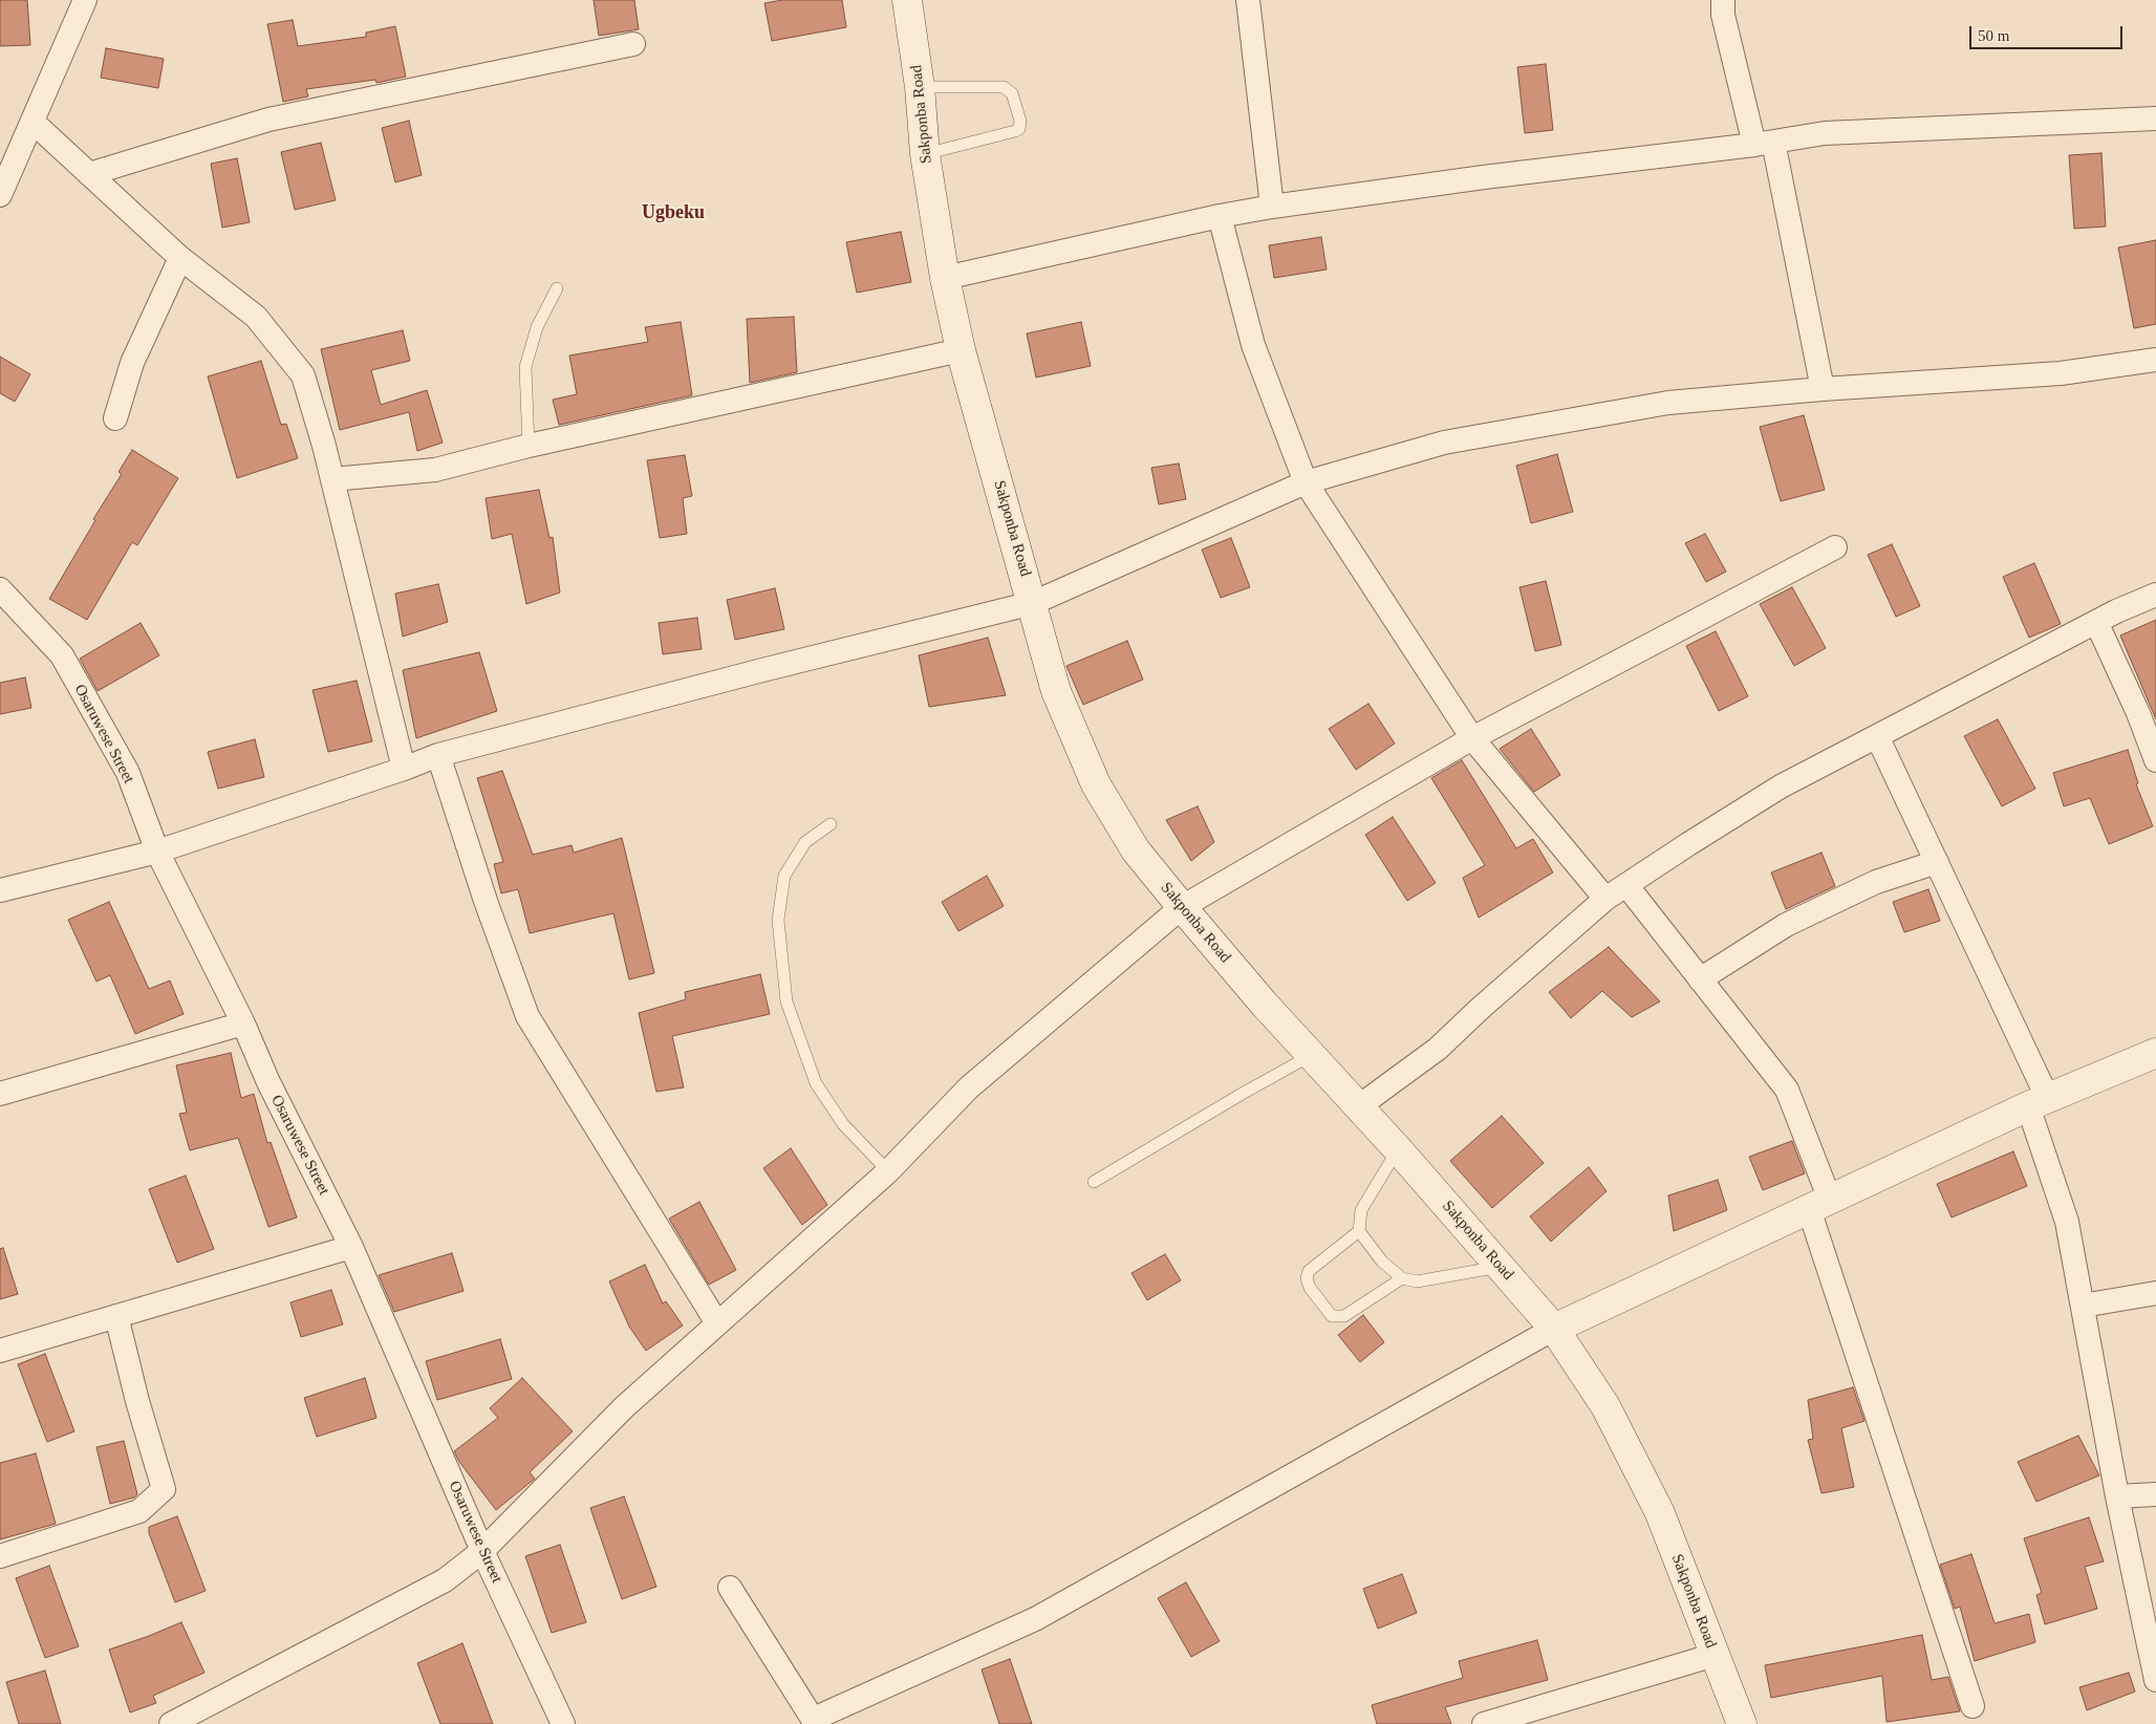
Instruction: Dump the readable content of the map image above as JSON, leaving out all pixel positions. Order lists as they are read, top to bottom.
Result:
{
  "streets": {
    "main road": ["Sakponba Road"],
    "street": ["Osaruwese Street"]
  },
  "districts": ["Ugbeku"],
  "scale_bar": "50 m"
}
